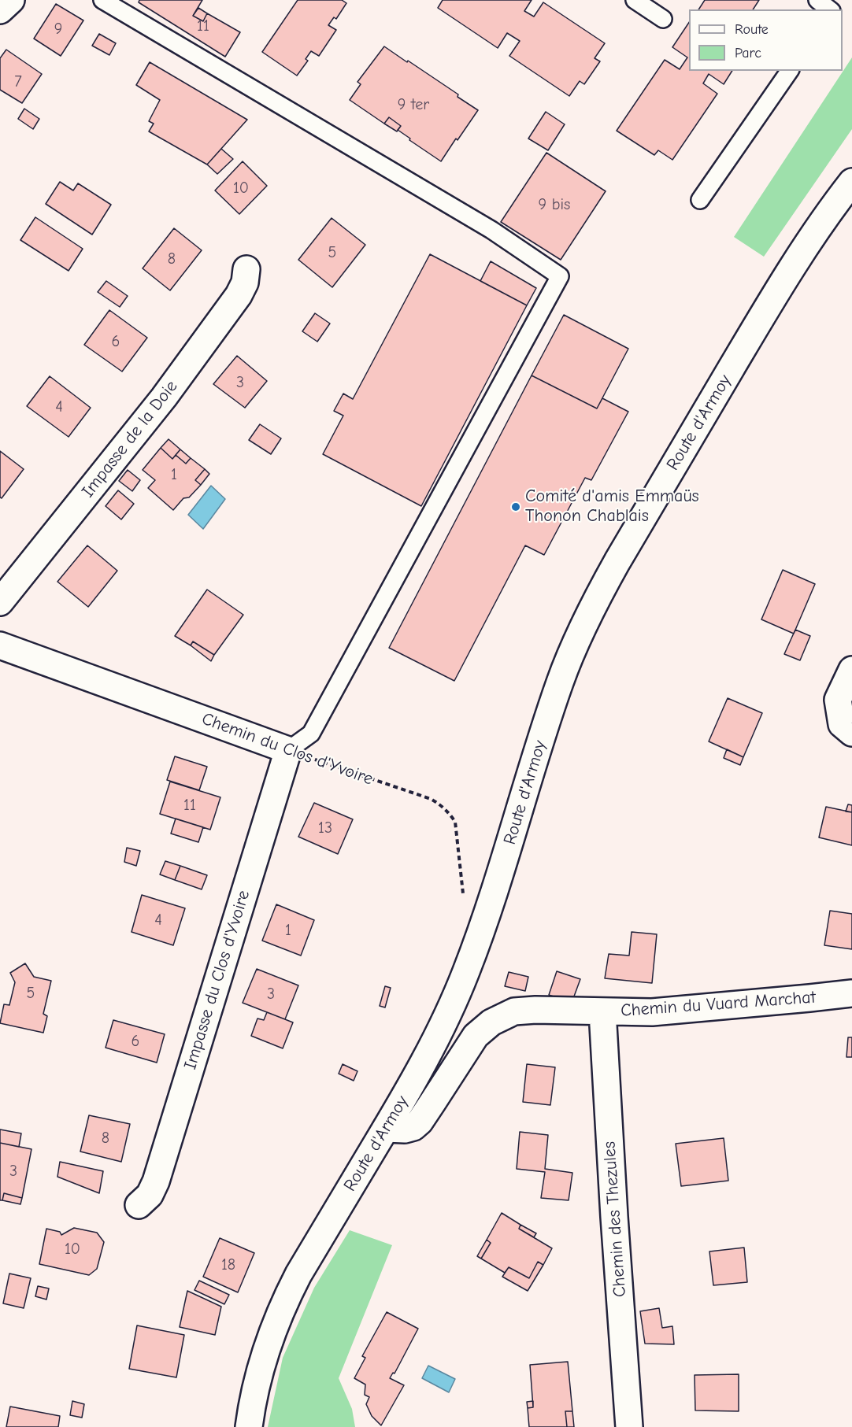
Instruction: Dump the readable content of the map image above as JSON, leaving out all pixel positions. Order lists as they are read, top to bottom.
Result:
{
  "streets": {
    "street": [
      "Route d'Armoy",
      "Impasse de la Doie",
      "Chemin du Clos d'Yvoire",
      "Impasse du Clos d'Yvoire",
      "Chemin du Vuard Marchat",
      "Chemin des Thezules"
    ]
  },
  "crossings": [
    ["Route d'Armoy", "Chemin du Vuard Marchat"],
    ["Chemin du Clos d'Yvoire", "Impasse du Clos d'Yvoire"],
    ["Chemin du Vuard Marchat", "Chemin des Thezules"]
  ],
  "places": ["Comité d'amis Emmaüs Thonon Chablais"],
  "house_numbers": [
    "11",
    "9",
    "7",
    "9 ter",
    "10",
    "9 bis",
    "5",
    "8",
    "6",
    "3",
    "4",
    "1",
    "11",
    "13",
    "4",
    "1",
    "5",
    "3",
    "6",
    "8",
    "3",
    "10",
    "18"
  ],
  "legend": ["Route", "Parc"]
}
